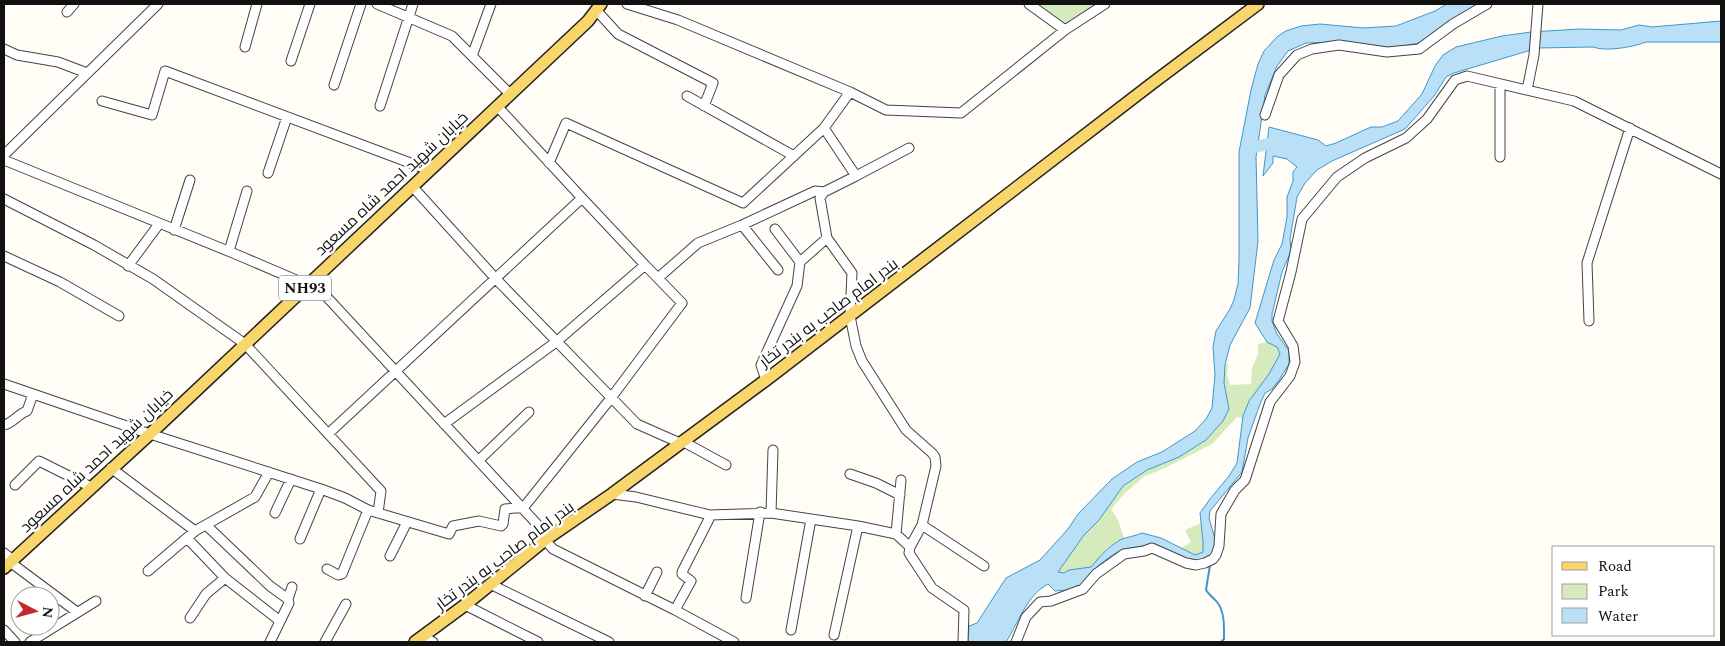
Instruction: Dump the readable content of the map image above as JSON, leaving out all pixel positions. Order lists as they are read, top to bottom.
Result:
{
  "streets": {
    "main road": ["خیابان شهید احمد شاه مسعود", "NH93", "بندر امام صاحب به بندر تخار"]
  },
  "legend": ["Road", "Park", "Water"],
  "north": "right"
}
